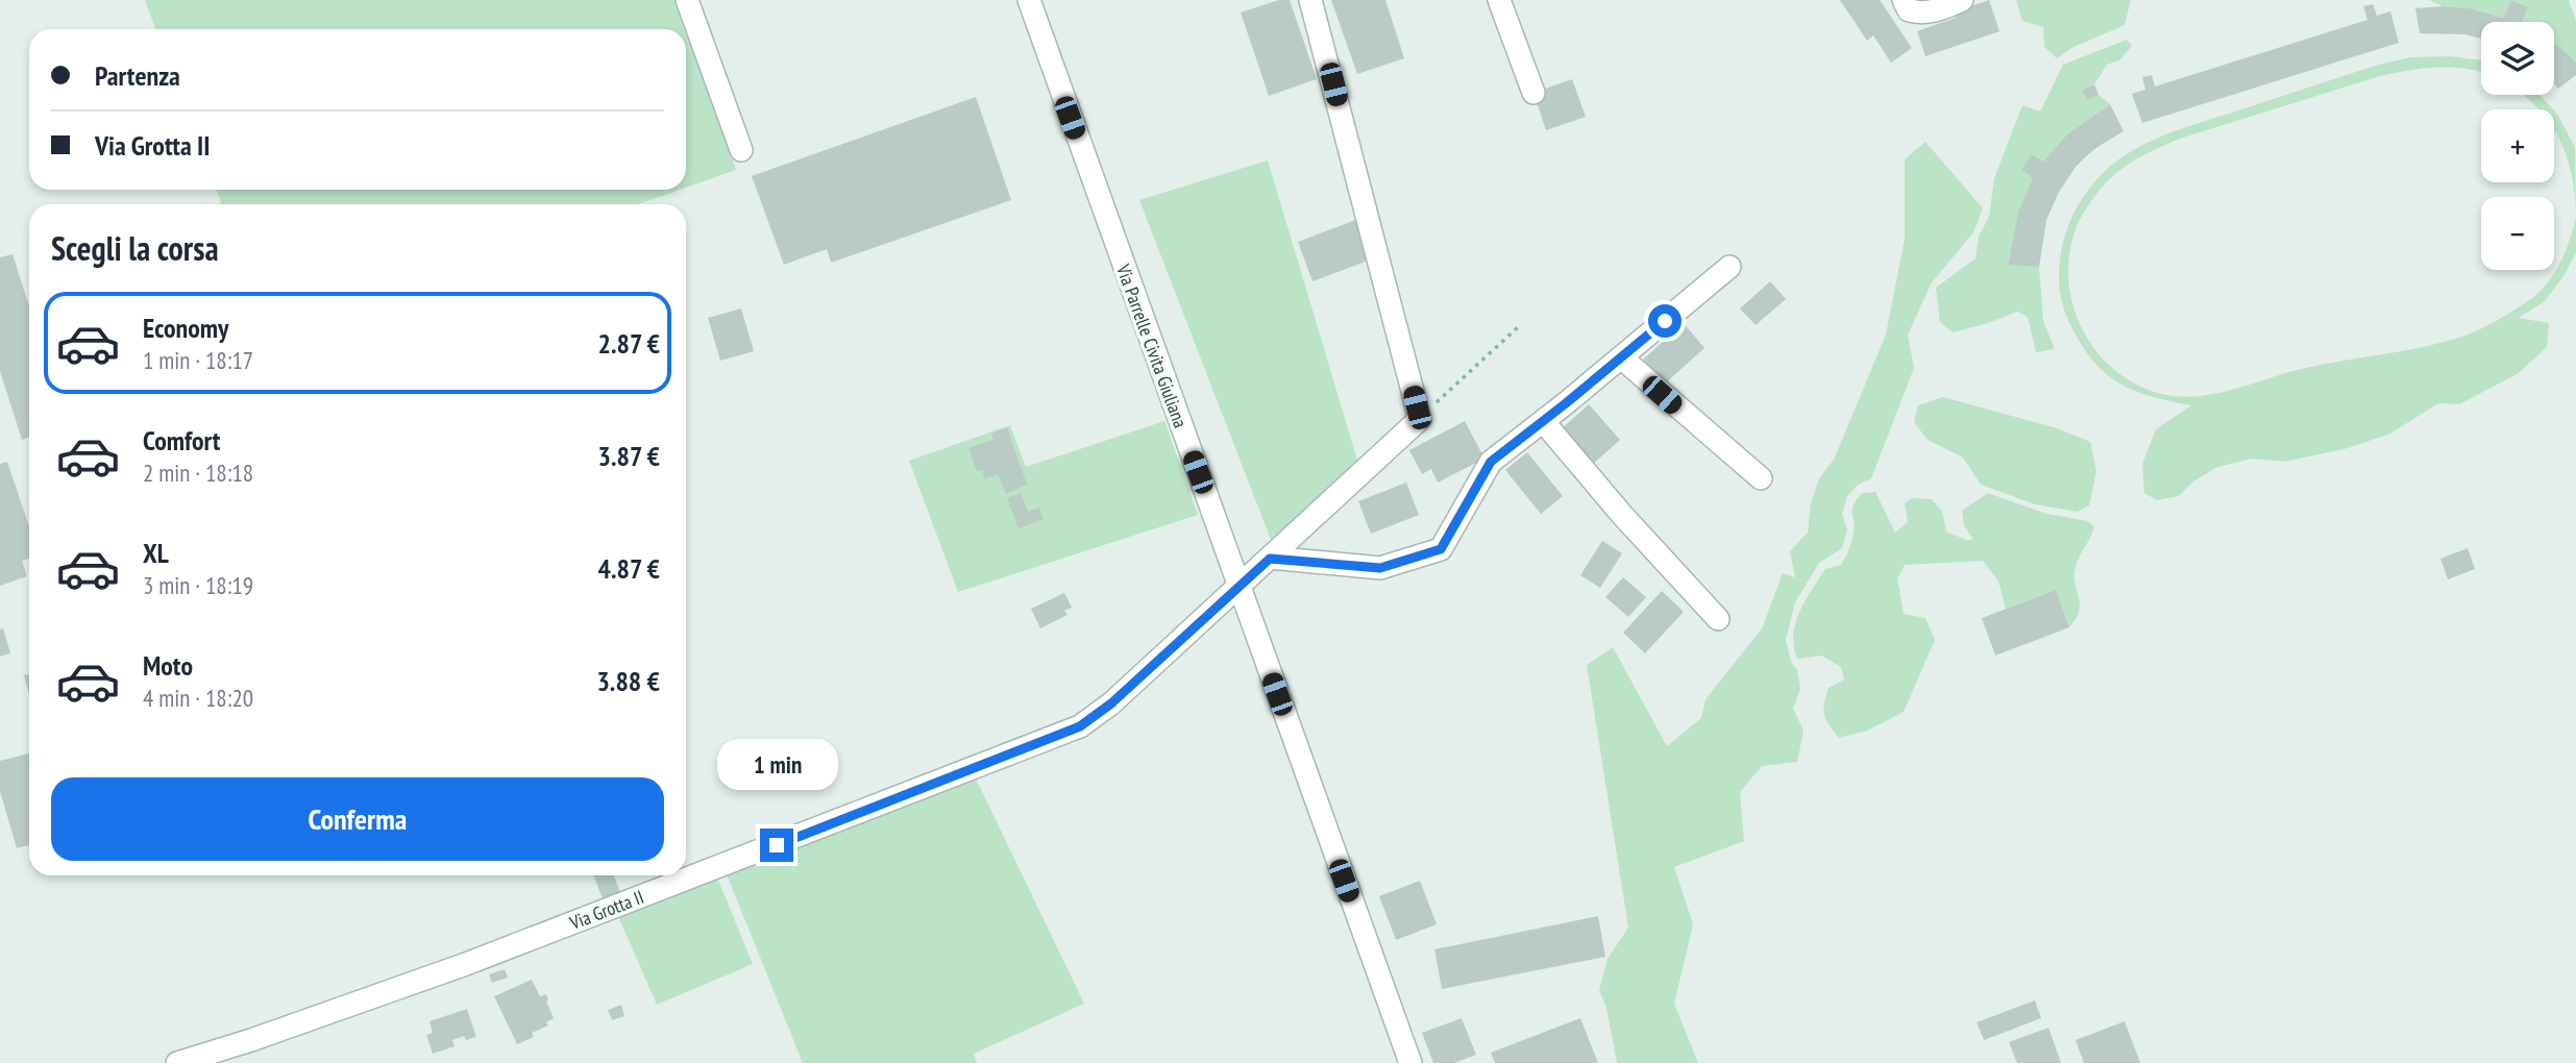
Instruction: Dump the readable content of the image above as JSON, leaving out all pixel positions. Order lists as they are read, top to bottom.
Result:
{
  "streets": {
    "street": ["Via Parrelle Civita Giuliana", "Via Grotta II"]
  },
  "crossings": [
    ["Via Parrelle Civita Giuliana", "Via Grotta II"]
  ],
  "page": {
    "map_buttons": ["+", "−"],
    "banner": ["Partenza", "Via Grotta II"],
    "heading": "Scegli la corsa",
    "list": [
      {
        "name": "Economy",
        "note": "1 min · 18:17",
        "value": "2.87 €"
      },
      {
        "name": "Comfort",
        "note": "2 min · 18:18",
        "value": "3.87 €"
      },
      {
        "name": "XL",
        "note": "3 min · 18:19",
        "value": "4.87 €"
      },
      {
        "name": "Moto",
        "note": "4 min · 18:20",
        "value": "3.88 €"
      }
    ],
    "bubble": "1 min",
    "buttons": "Conferma"
  }
}
